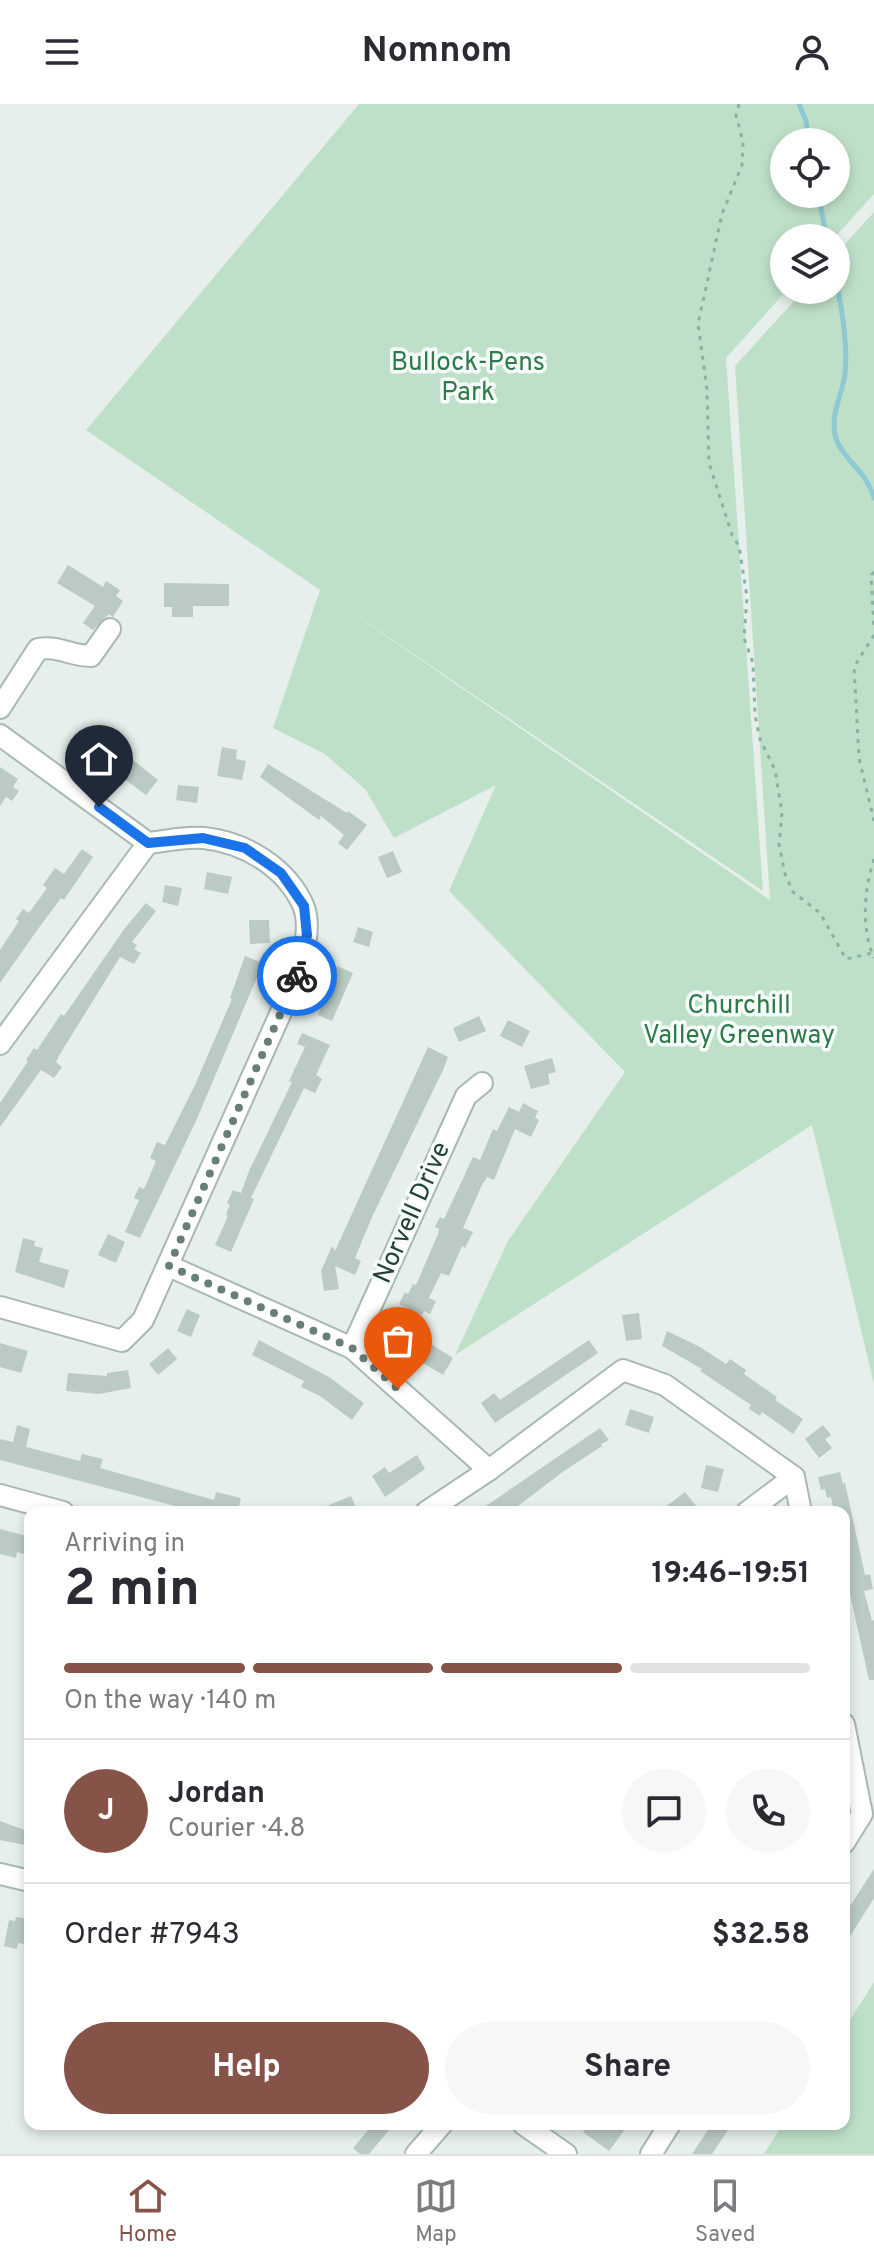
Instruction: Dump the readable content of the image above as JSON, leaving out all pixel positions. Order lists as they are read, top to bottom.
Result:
{
  "streets": {
    "street": ["Norvell Drive"]
  },
  "parks": ["Bullock-Pens Park", "Churchill Valley Greenway"],
  "page": {
    "header": "Nomnom",
    "heading": ["2 min", "Arriving in", "19:46–19:51"],
    "panel": [
      "Jordan",
      "Courier · 4.8",
      "Order #7943",
      "$32.58"
    ],
    "bar": "On the way · 140 m",
    "round": "J",
    "buttons": ["Help", "Share"],
    "tabs": ["Home", "Map", "Saved"]
  }
}
